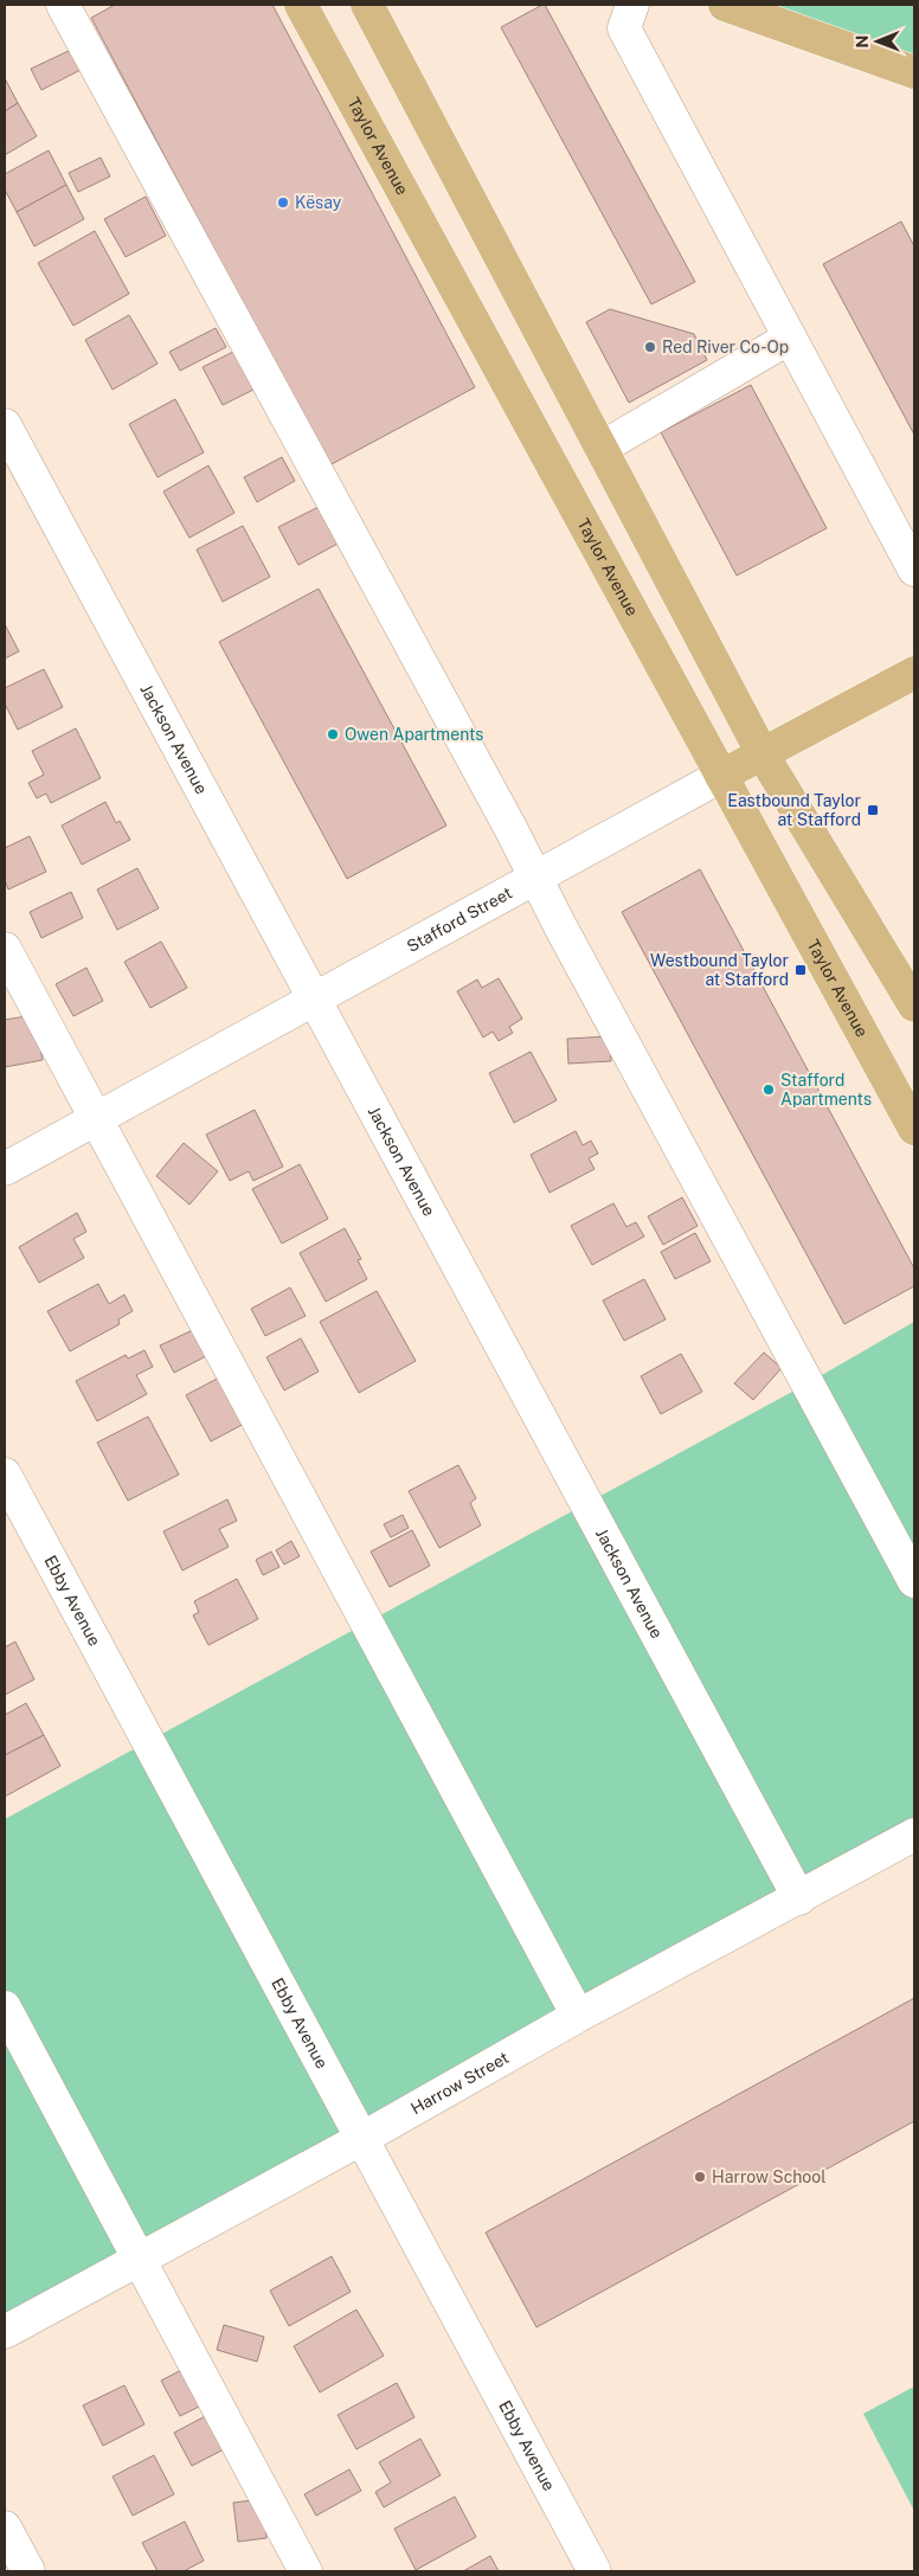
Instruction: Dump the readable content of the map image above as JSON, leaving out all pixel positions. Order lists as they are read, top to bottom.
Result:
{
  "streets": {
    "main road": ["Taylor Avenue", "Stafford Street"],
    "street": ["Jackson Avenue", "Ebby Avenue", "Harrow Street"]
  },
  "crossings": [
    ["Taylor Avenue", "Stafford Street"],
    ["Jackson Avenue", "Stafford Street"],
    ["Jackson Avenue", "Harrow Street"],
    ["Ebby Avenue", "Harrow Street"]
  ],
  "places": {
    "other": [
      "Kësay",
      "Red River Co-Op",
      "Owen Apartments",
      "Stafford Apartments",
      "Harrow School"
    ],
    "transit": ["Eastbound Taylor at Stafford", "Westbound Taylor at Stafford"]
  },
  "north": "left"
}
